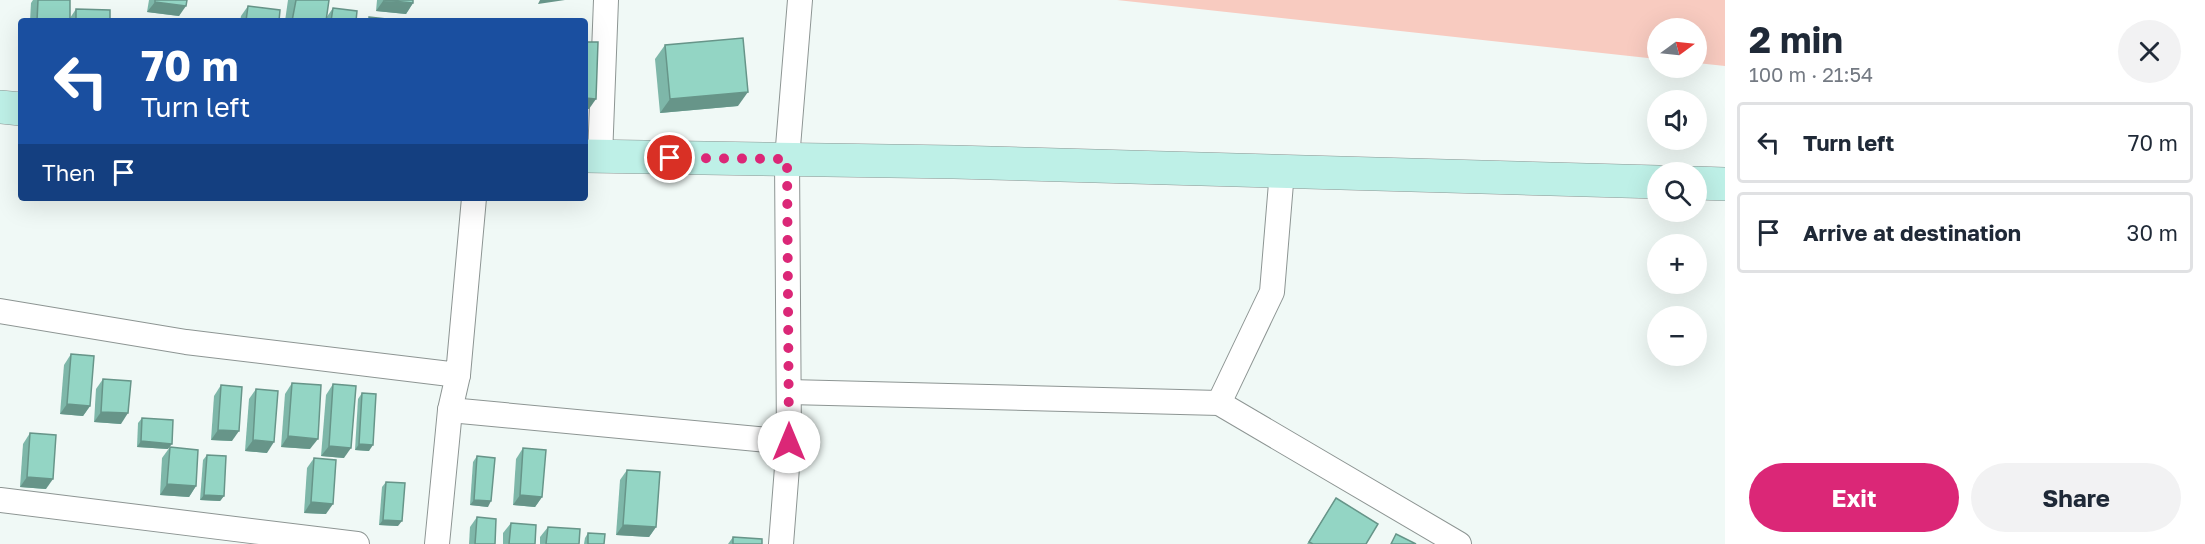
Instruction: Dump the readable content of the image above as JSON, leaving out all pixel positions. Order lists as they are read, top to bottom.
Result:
{
  "north": "right",
  "page": {
    "heading": ["2 min", "100 m · 21:54"],
    "map_buttons": ["+", "−"],
    "turn": ["70 m", "Turn left"],
    "list": [
      {
        "name": "Turn left",
        "value": "70 m"
      },
      {
        "name": "Arrive at destination",
        "value": "30 m"
      }
    ],
    "then": "Then",
    "buttons": ["Exit", "Share"]
  }
}
